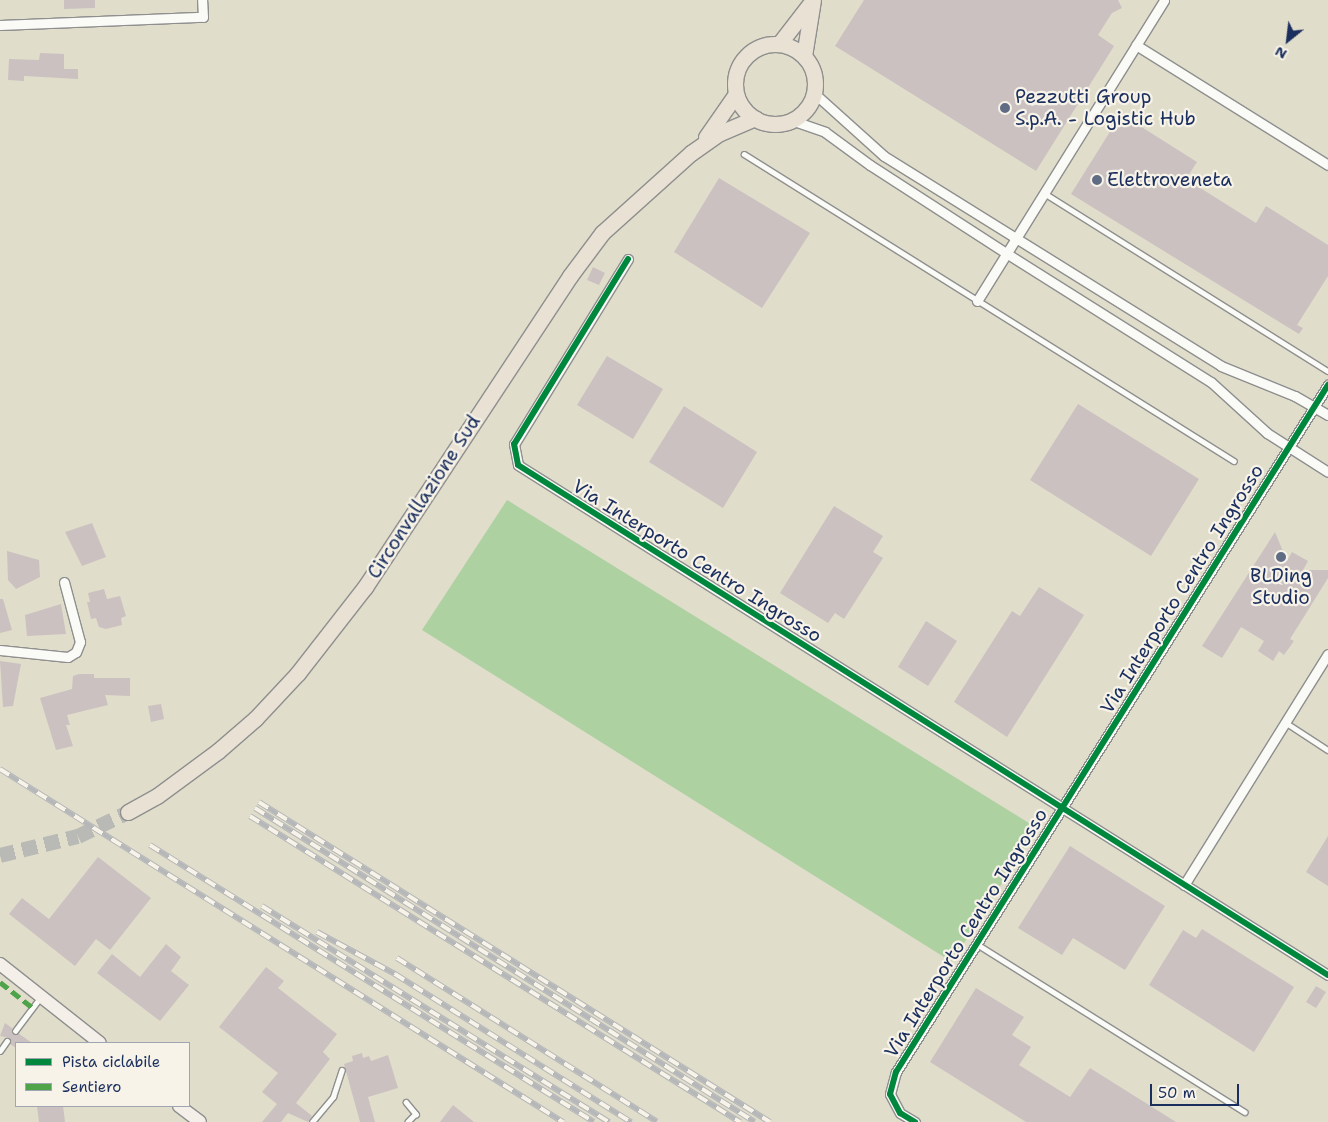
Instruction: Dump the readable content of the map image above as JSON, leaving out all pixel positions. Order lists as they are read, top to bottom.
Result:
{
  "streets": {
    "main road": ["Circonvallazione Sud"],
    "street": ["Via Interporto Centro Ingrosso"]
  },
  "places": ["Pezzutti Group S.p.A. - Logistic Hub", "Elettroveneta", "BLDing Studio"],
  "legend": ["Pista ciclabile", "Sentiero"],
  "scale_bar": "50 m",
  "north": "bottom left"
}
